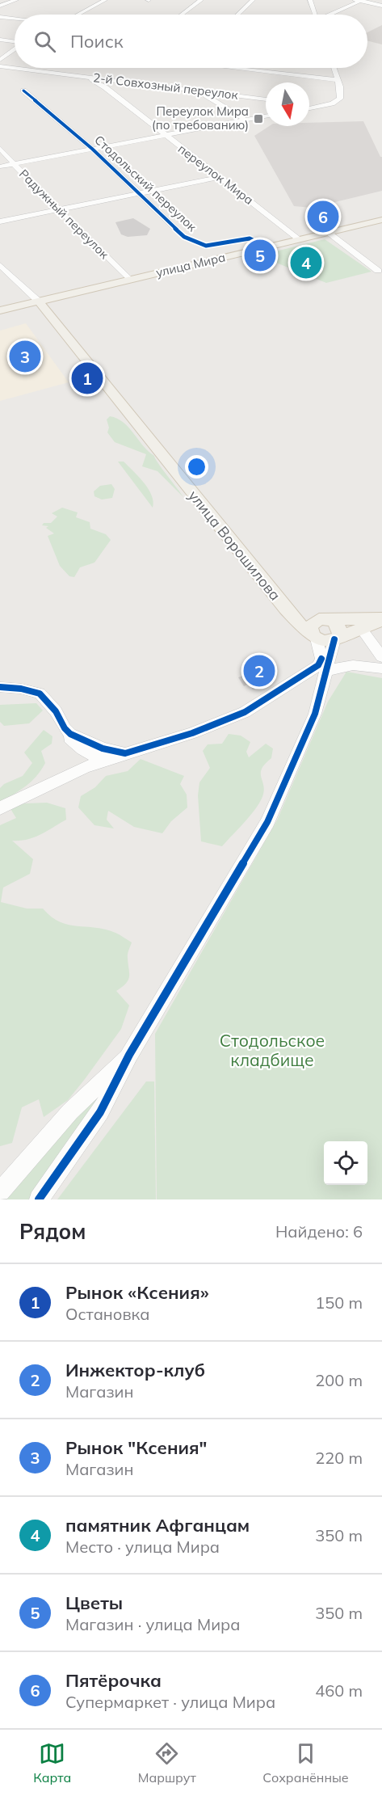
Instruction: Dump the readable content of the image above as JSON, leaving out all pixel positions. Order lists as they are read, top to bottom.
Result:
{
  "streets": {
    "main road": ["улица Мира", "улица Ворошилова"],
    "street": [
      "2-й Совхозный переулок",
      "переулок Мира",
      "Стодольский переулок",
      "Радужный переулок"
    ]
  },
  "crossings": [
    ["2-й Совхозный переулок", "переулок Мира"],
    ["переулок Мира", "улица Мира"],
    ["Стодольский переулок", "улица Мира"],
    ["Радужный переулок", "улица Мира"],
    ["улица Мира", "улица Ворошилова"]
  ],
  "parks": ["Стодольское кладбище"],
  "places": {
    "transit": ["Переулок Мира (по требованию)"]
  },
  "north": "bottom",
  "page": {
    "search": "Поиск",
    "pins": [
      "6",
      "5",
      "4",
      "3",
      "1",
      "2"
    ],
    "heading": ["Рядом", "Найдено: 6"],
    "list": [
      {
        "mark": "1",
        "name": "Рынок «Ксения»",
        "note": "Остановка",
        "value": "150 m"
      },
      {
        "mark": "2",
        "name": "Инжектор-клуб",
        "note": "Магазин",
        "value": "200 m"
      },
      {
        "mark": "3",
        "name": "Рынок \"Ксения\"",
        "note": "Магазин",
        "value": "220 m"
      },
      {
        "mark": "4",
        "name": "памятник Афганцам",
        "note": "Место · улица Мира",
        "value": "350 m"
      },
      {
        "mark": "5",
        "name": "Цветы",
        "note": "Магазин · улица Мира",
        "value": "350 m"
      },
      {
        "mark": "6",
        "name": "Пятёрочка",
        "note": "Супермаркет · улица Мира",
        "value": "460 m"
      }
    ],
    "nav": ["Карта", "Маршрут", "Сохранённые"]
  }
}
